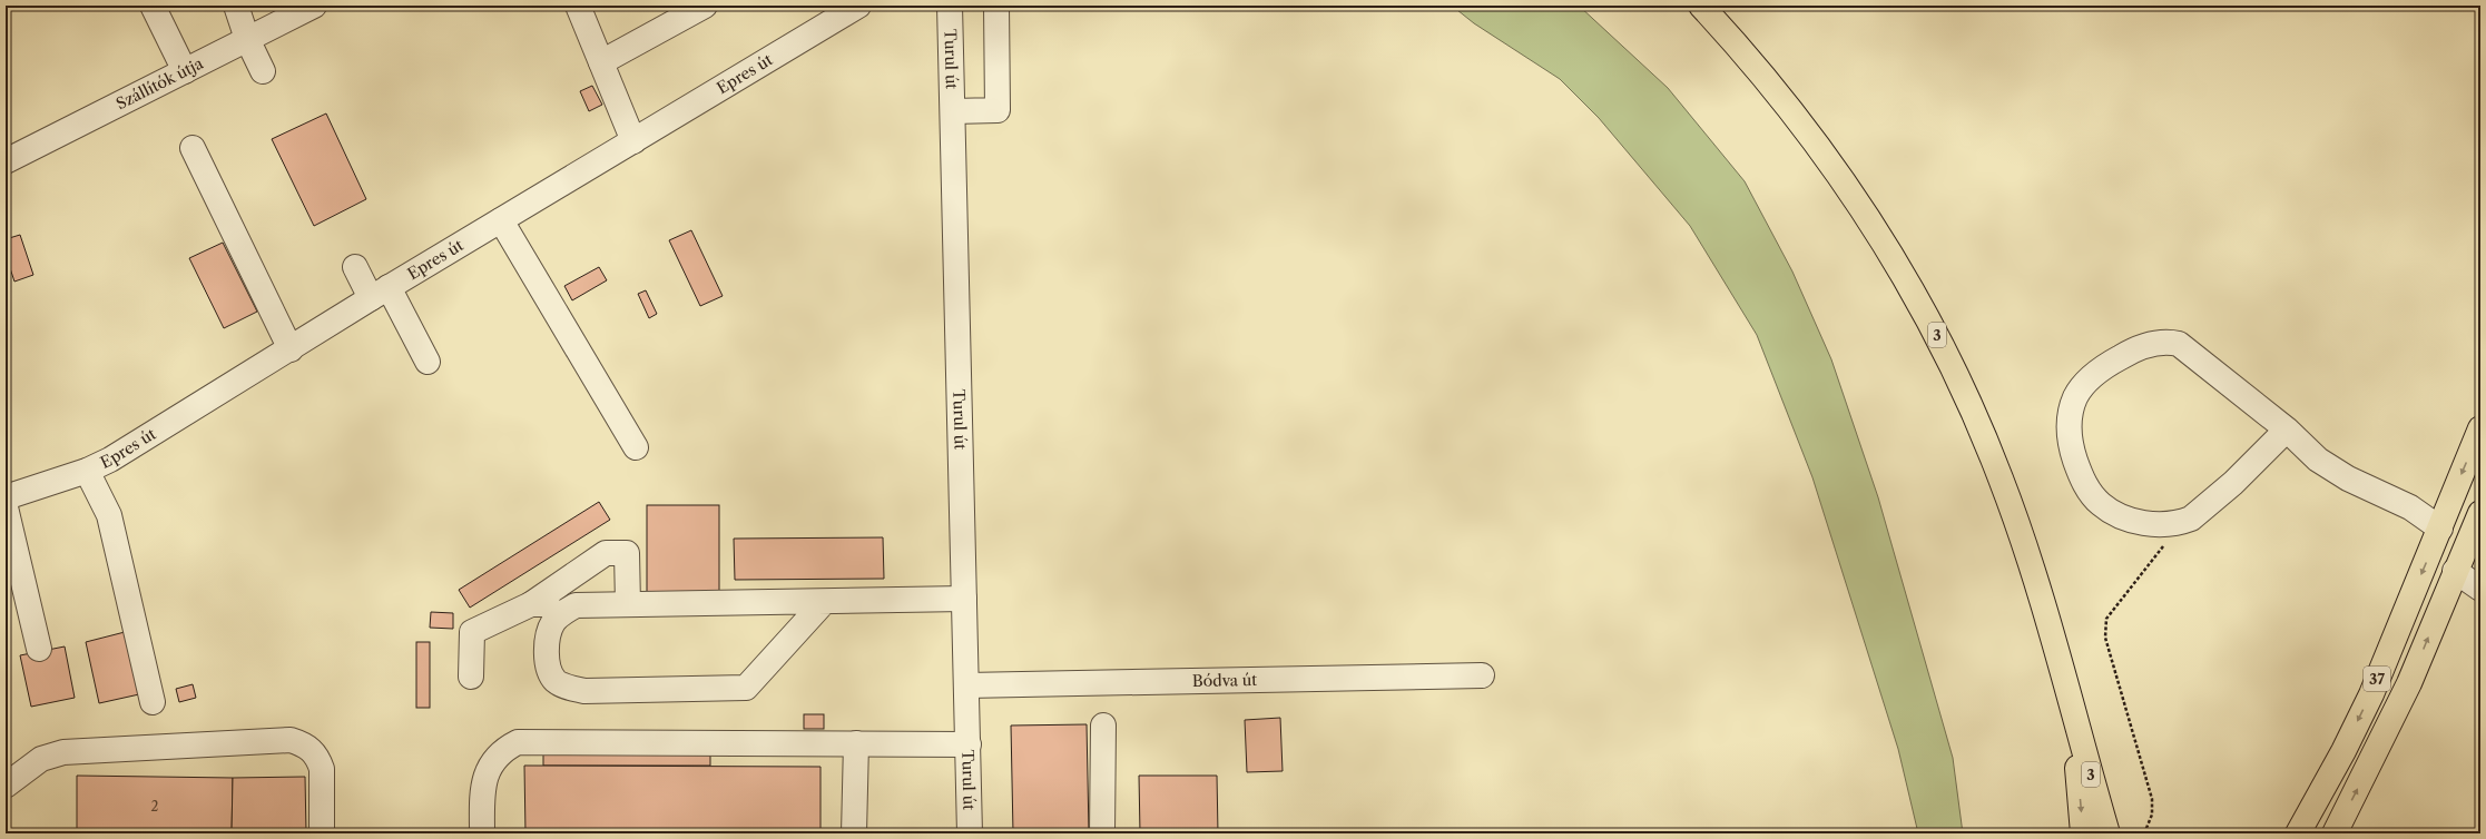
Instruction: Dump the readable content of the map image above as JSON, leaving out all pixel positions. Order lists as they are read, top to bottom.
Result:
{
  "streets": {
    "main road": ["3", "37"],
    "street": [
      "Turul út",
      "Epres út",
      "Szállítók útja",
      "Bódva út"
    ]
  },
  "crossings": [
    ["Turul út", "Bódva út"]
  ],
  "house_numbers": ["2"]
}
